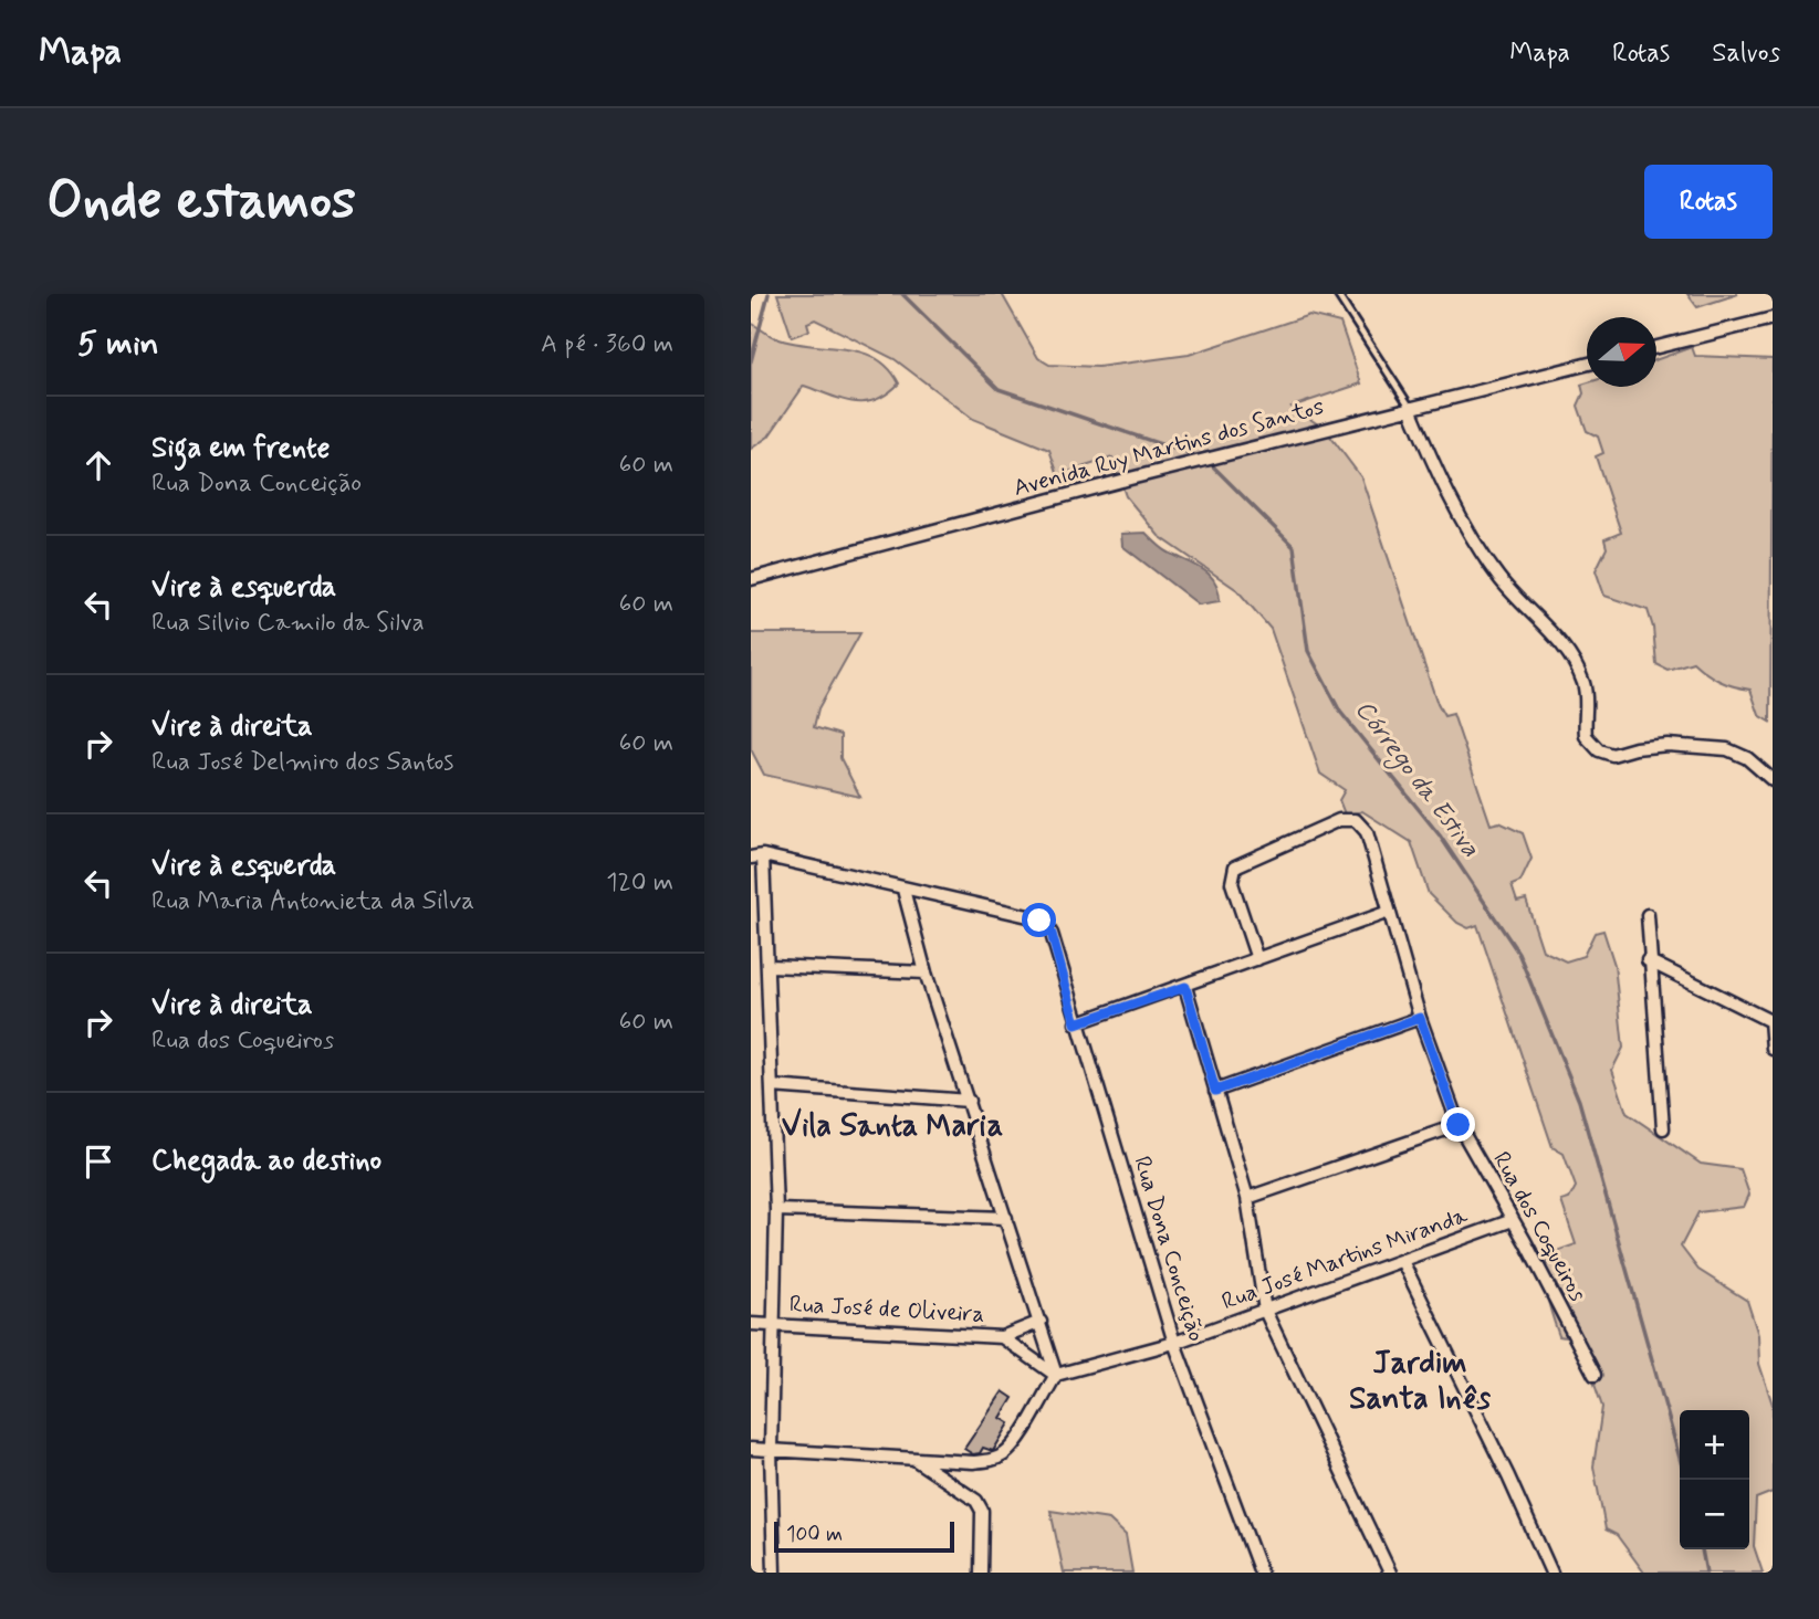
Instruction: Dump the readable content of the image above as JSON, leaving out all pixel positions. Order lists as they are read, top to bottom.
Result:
{
  "streets": {
    "street": [
      "Avenida Ruy Martins dos Santos",
      "Rua dos Coqueiros",
      "Rua Dona Conceição",
      "Rua José Martins Miranda",
      "Rua José de Oliveira"
    ]
  },
  "crossings": [
    ["Rua dos Coqueiros", "Rua José Martins Miranda"],
    ["Rua Dona Conceição", "Rua José Martins Miranda"],
    ["Rua José Martins Miranda", "Rua José de Oliveira"]
  ],
  "districts": ["Vila Santa Maria", "Jardim Santa Inês"],
  "water": ["Córrego da Estiva"],
  "scale_bar": "100 m",
  "north": "right",
  "page": {
    "header": "Mapa",
    "nav": ["Mapa", "Rotas", "Salvos"],
    "buttons": "Rotas",
    "title": "Onde estamos",
    "heading": ["5 min", "A pé · 360 m"],
    "list": [
      ["Siga em frente", "Rua Dona Conceição", "60 m"],
      ["Vire à esquerda", "Rua Silvio Camilo da Silva", "60 m"],
      ["Vire à direita", "Rua José Delmiro dos Santos", "60 m"],
      ["Vire à esquerda", "Rua Maria Antonieta da Silva", "120 m"],
      ["Vire à direita", "Rua dos Coqueiros", "60 m"],
      "Chegada ao destino"
    ],
    "map_buttons": ["+", "−"],
    "scale": "100 m"
  }
}
